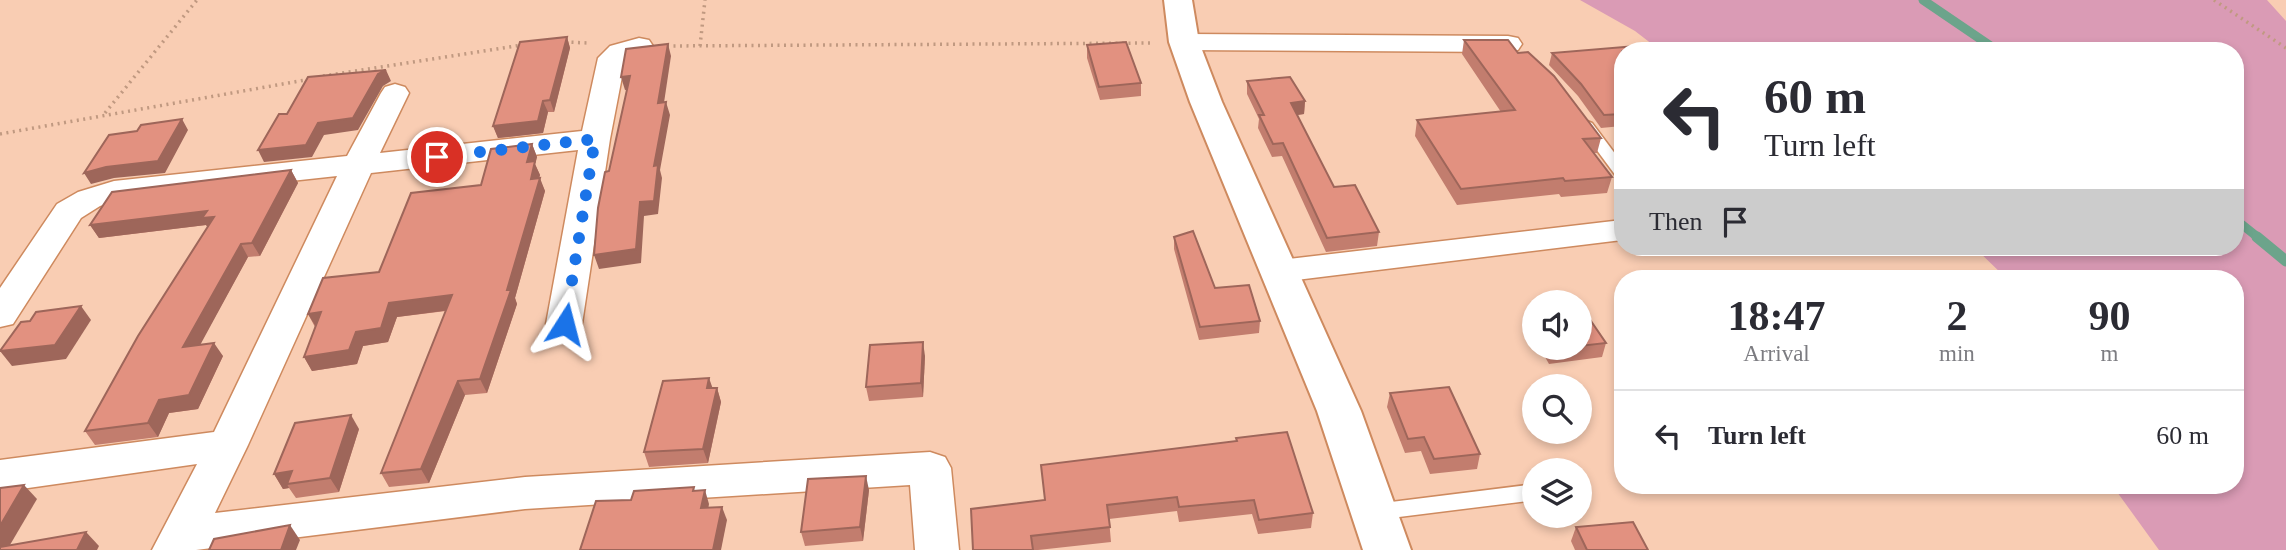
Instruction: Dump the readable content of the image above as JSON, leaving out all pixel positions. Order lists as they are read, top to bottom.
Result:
{
  "page": {
    "turn": ["60 m", "Turn left"],
    "then": "Then",
    "eta": [
      "18:47",
      "Arrival",
      "2",
      "min",
      "90",
      "m"
    ],
    "list": [
      {
        "name": "Turn left",
        "value": "60 m"
      }
    ]
  }
}
